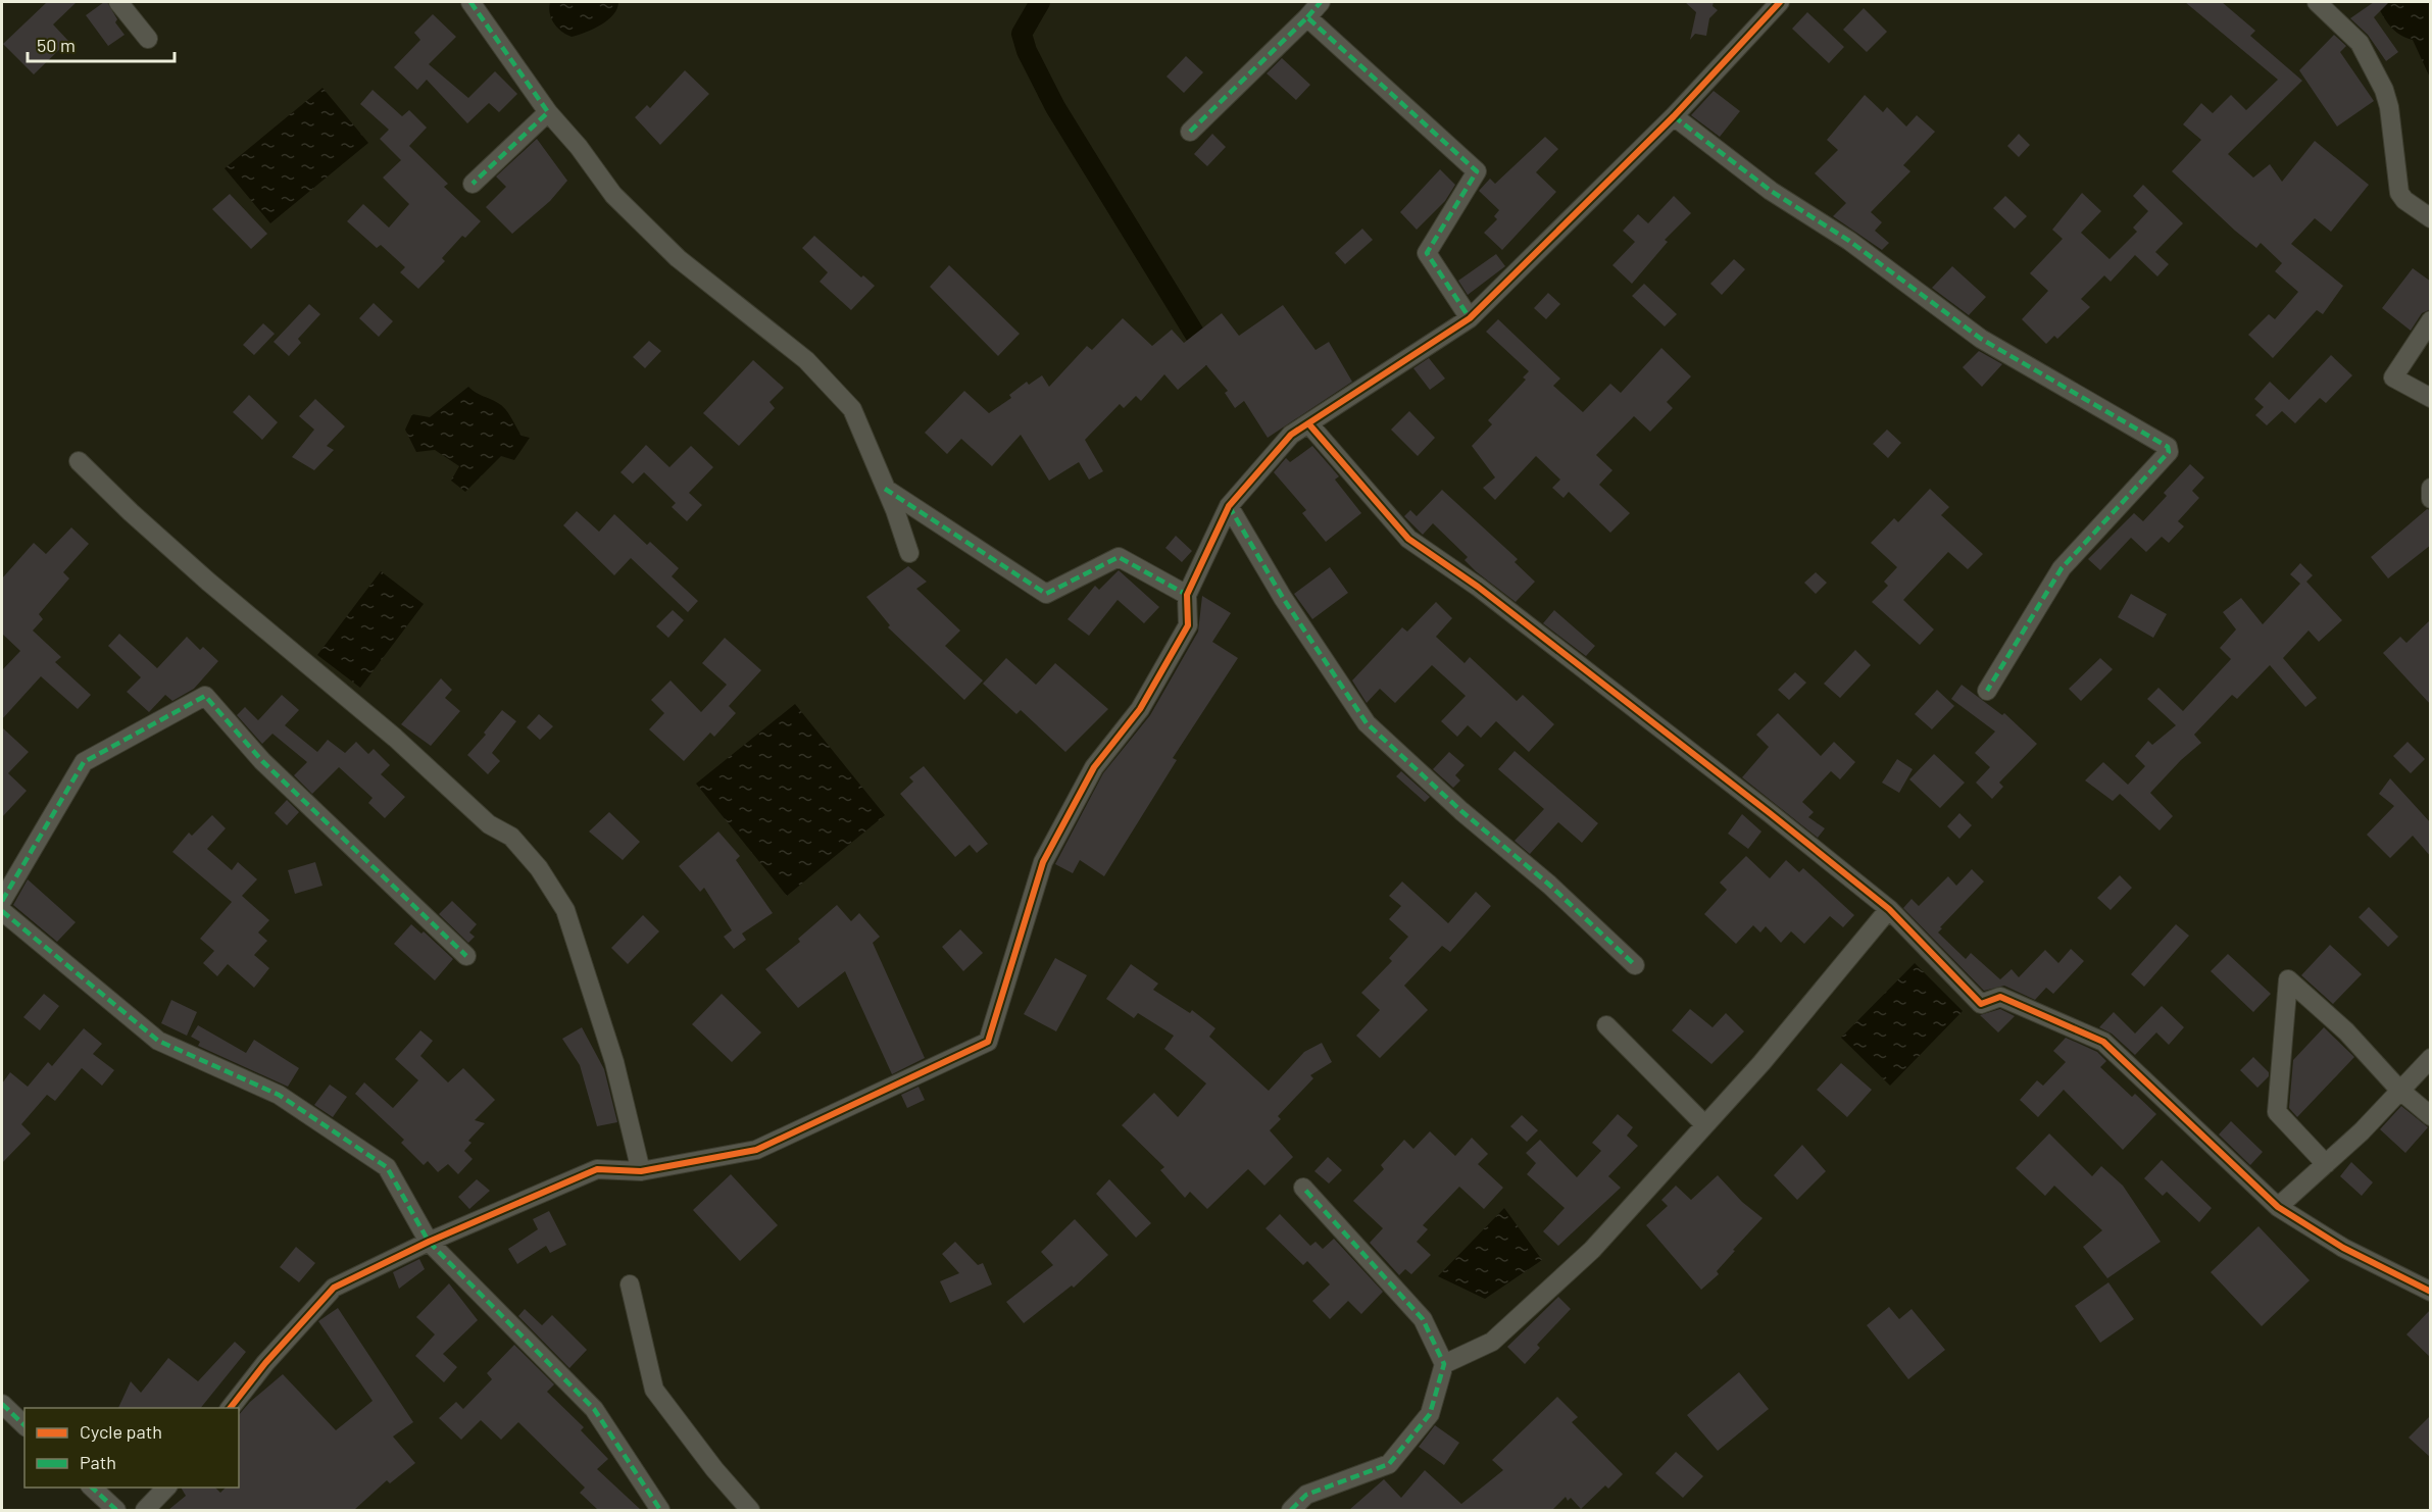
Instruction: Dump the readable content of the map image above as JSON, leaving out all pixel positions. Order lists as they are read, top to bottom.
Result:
{
  "legend": ["Cycle path", "Path"],
  "scale_bar": "50 m"
}
